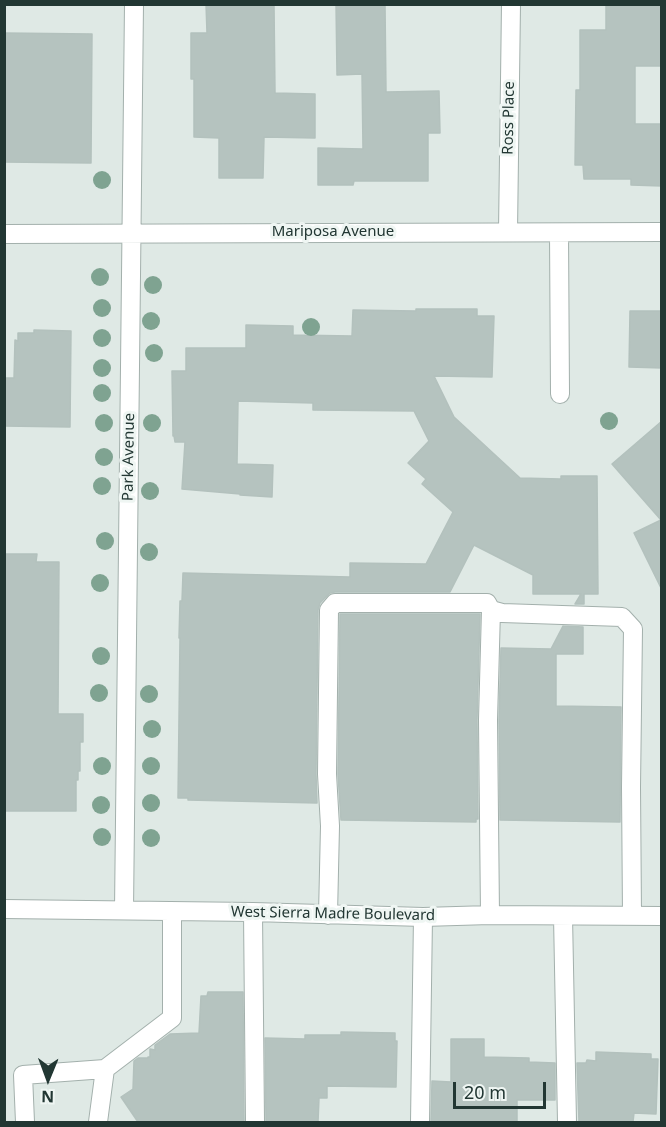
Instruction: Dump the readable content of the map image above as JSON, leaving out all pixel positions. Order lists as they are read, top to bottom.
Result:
{
  "streets": {
    "street": [
      "Ross Place",
      "Mariposa Avenue",
      "Park Avenue",
      "West Sierra Madre Boulevard"
    ]
  },
  "crossings": [
    ["Ross Place", "Mariposa Avenue"],
    ["Mariposa Avenue", "Park Avenue"],
    ["Park Avenue", "West Sierra Madre Boulevard"]
  ],
  "scale_bar": "20 m",
  "north": "bottom"
}
